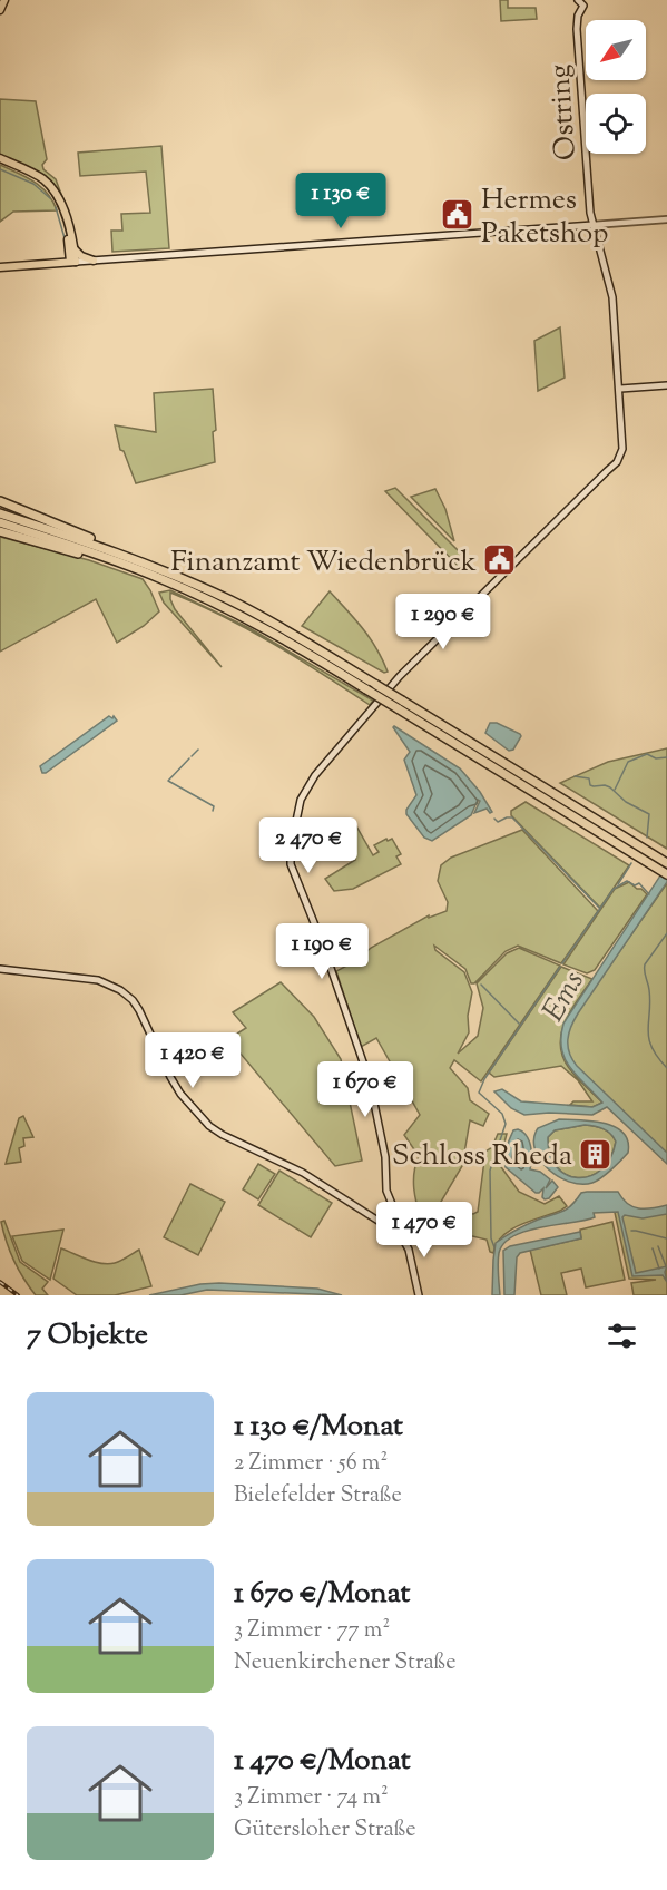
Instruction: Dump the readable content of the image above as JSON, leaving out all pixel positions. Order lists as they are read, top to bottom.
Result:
{
  "streets": {
    "main road": ["Ostring"]
  },
  "water": ["Ems"],
  "places": {
    "public building": ["Hermes Paketshop", "Finanzamt Wiedenbrück"],
    "building": ["Schloss Rheda"]
  },
  "north": "bottom left",
  "page": {
    "price": [
      "1 130 €",
      "1 290 €",
      "2 470 €",
      "1 190 €",
      "1 420 €",
      "1 670 €",
      "1 470 €"
    ],
    "heading": "7 Objekte",
    "list": [
      {
        "name": "1 130 €/Monat",
        "note": "2 Zimmer · 56 m² · Bielefelder Straße"
      },
      {
        "name": "1 670 €/Monat",
        "note": "3 Zimmer · 77 m² · Neuenkirchener Straße"
      },
      {
        "name": "1 470 €/Monat",
        "note": "3 Zimmer · 74 m² · Gütersloher Straße"
      }
    ]
  }
}
